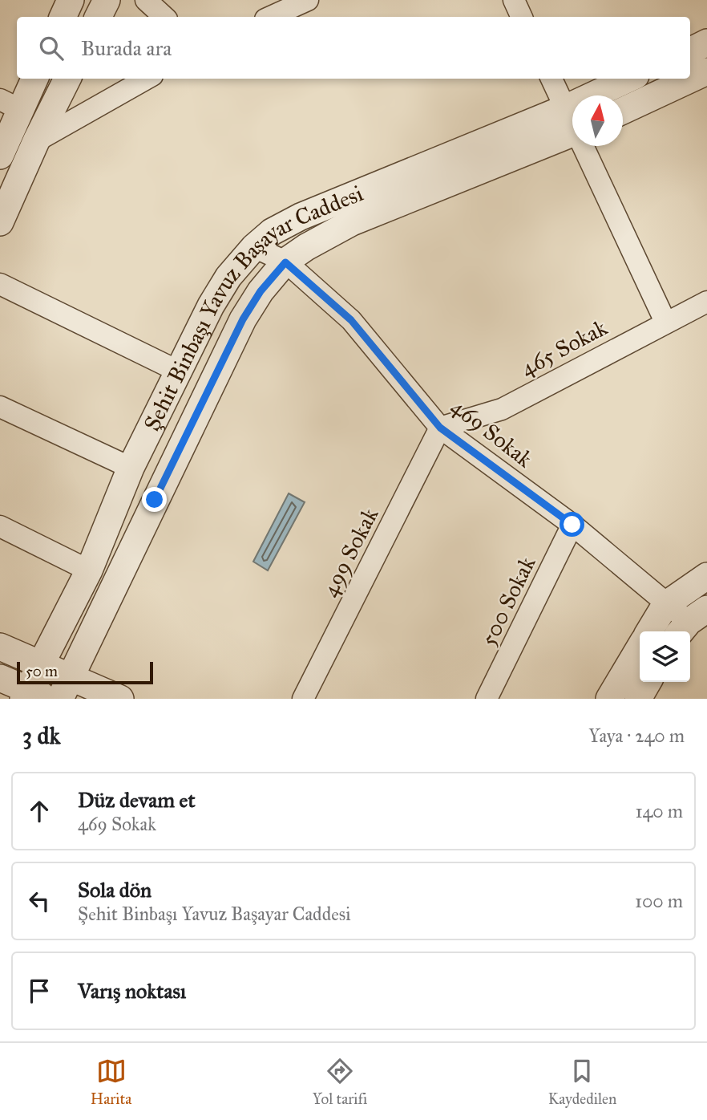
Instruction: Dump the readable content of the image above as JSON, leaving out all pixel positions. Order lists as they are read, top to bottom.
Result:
{
  "streets": {
    "street": [
      "Şehit Binbaşı Yavuz Başayar Caddesi",
      "465 Sokak",
      "469 Sokak",
      "499 Sokak",
      "500 Sokak"
    ]
  },
  "crossings": [
    ["Şehit Binbaşı Yavuz Başayar Caddesi", "469 Sokak"],
    ["465 Sokak", "469 Sokak"],
    ["465 Sokak", "499 Sokak"],
    ["469 Sokak", "499 Sokak"],
    ["469 Sokak", "500 Sokak"]
  ],
  "scale_bar": "50 m",
  "north": "top",
  "page": {
    "search": "Burada ara",
    "scale": "50 m",
    "heading": ["3 dk", "Yaya · 240 m"],
    "list": [
      ["Düz devam et", "469 Sokak", "140 m"],
      ["Sola dön", "Şehit Binbaşı Yavuz Başayar Caddesi", "100 m"],
      "Varış noktası"
    ],
    "nav": ["Harita", "Yol tarifi", "Kaydedilen"]
  }
}
